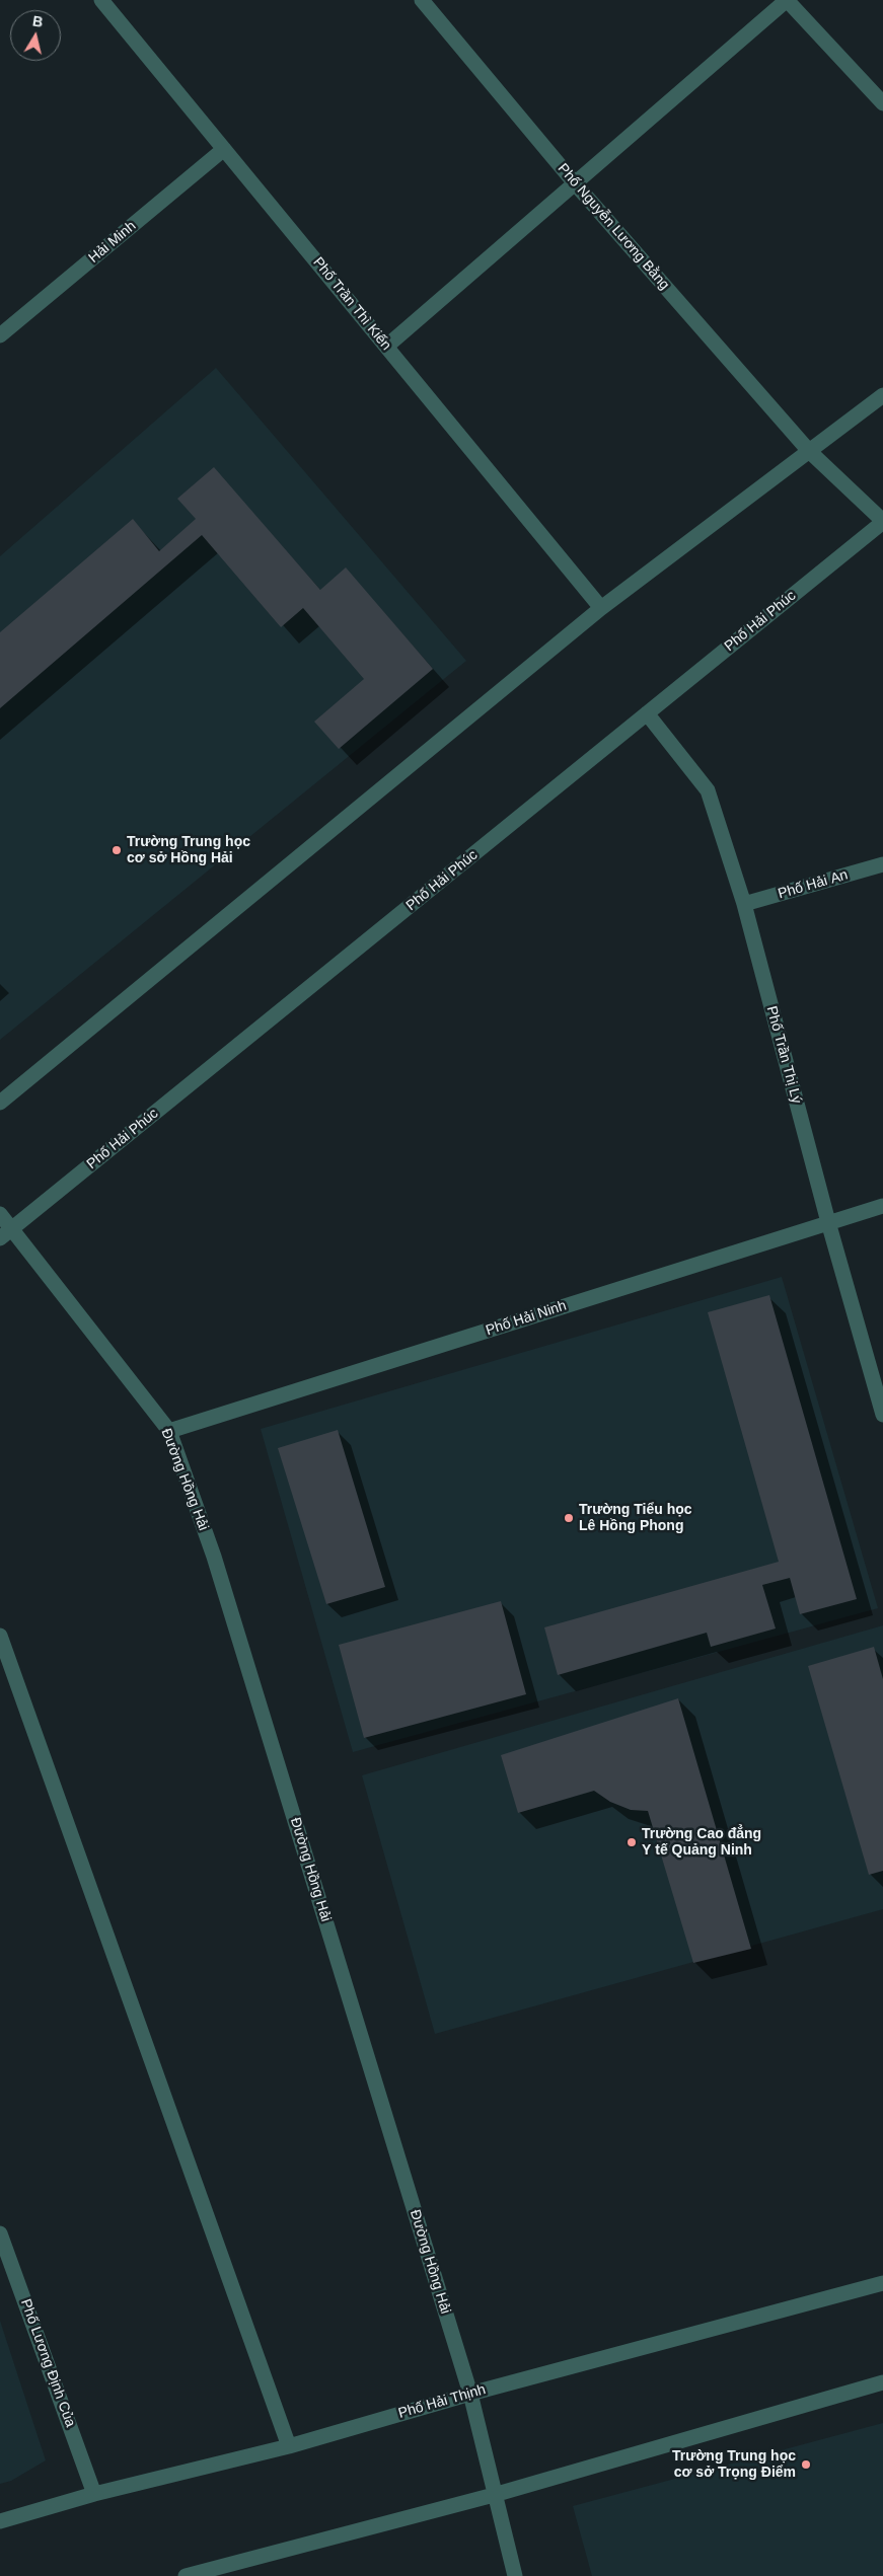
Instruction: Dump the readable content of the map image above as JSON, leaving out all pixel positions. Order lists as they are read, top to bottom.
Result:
{
  "streets": {
    "street": [
      "Phố Nguyễn Lương Bằng",
      "Hải Minh",
      "Phố Trần Thì Kiến",
      "Phố Hải Phúc",
      "Phố Hải An",
      "Phố Trần Thị Lý",
      "Phố Hải Ninh",
      "Đường Hồng Hải",
      "Phố Lương Định Của",
      "Phố Hải Thịnh"
    ]
  },
  "crossings": [
    ["Phố Nguyễn Lương Bằng", "Phố Hải Phúc"],
    ["Hải Minh", "Phố Trần Thì Kiến"],
    ["Phố Hải Phúc", "Phố Trần Thị Lý"],
    ["Phố Hải Phúc", "Đường Hồng Hải"],
    ["Phố Hải An", "Phố Trần Thị Lý"],
    ["Phố Trần Thị Lý", "Phố Hải Ninh"],
    ["Phố Hải Ninh", "Đường Hồng Hải"],
    ["Đường Hồng Hải", "Phố Hải Thịnh"],
    ["Phố Lương Định Của", "Phố Hải Thịnh"]
  ],
  "places": [
    "Trường Trung học cơ sở Hồng Hải",
    "Trường Tiểu học Lê Hồng Phong",
    "Trường Cao đẳng Y tế Quảng Ninh",
    "Trường Trung học cơ sở Trọng Điểm"
  ],
  "north": "top"
}
